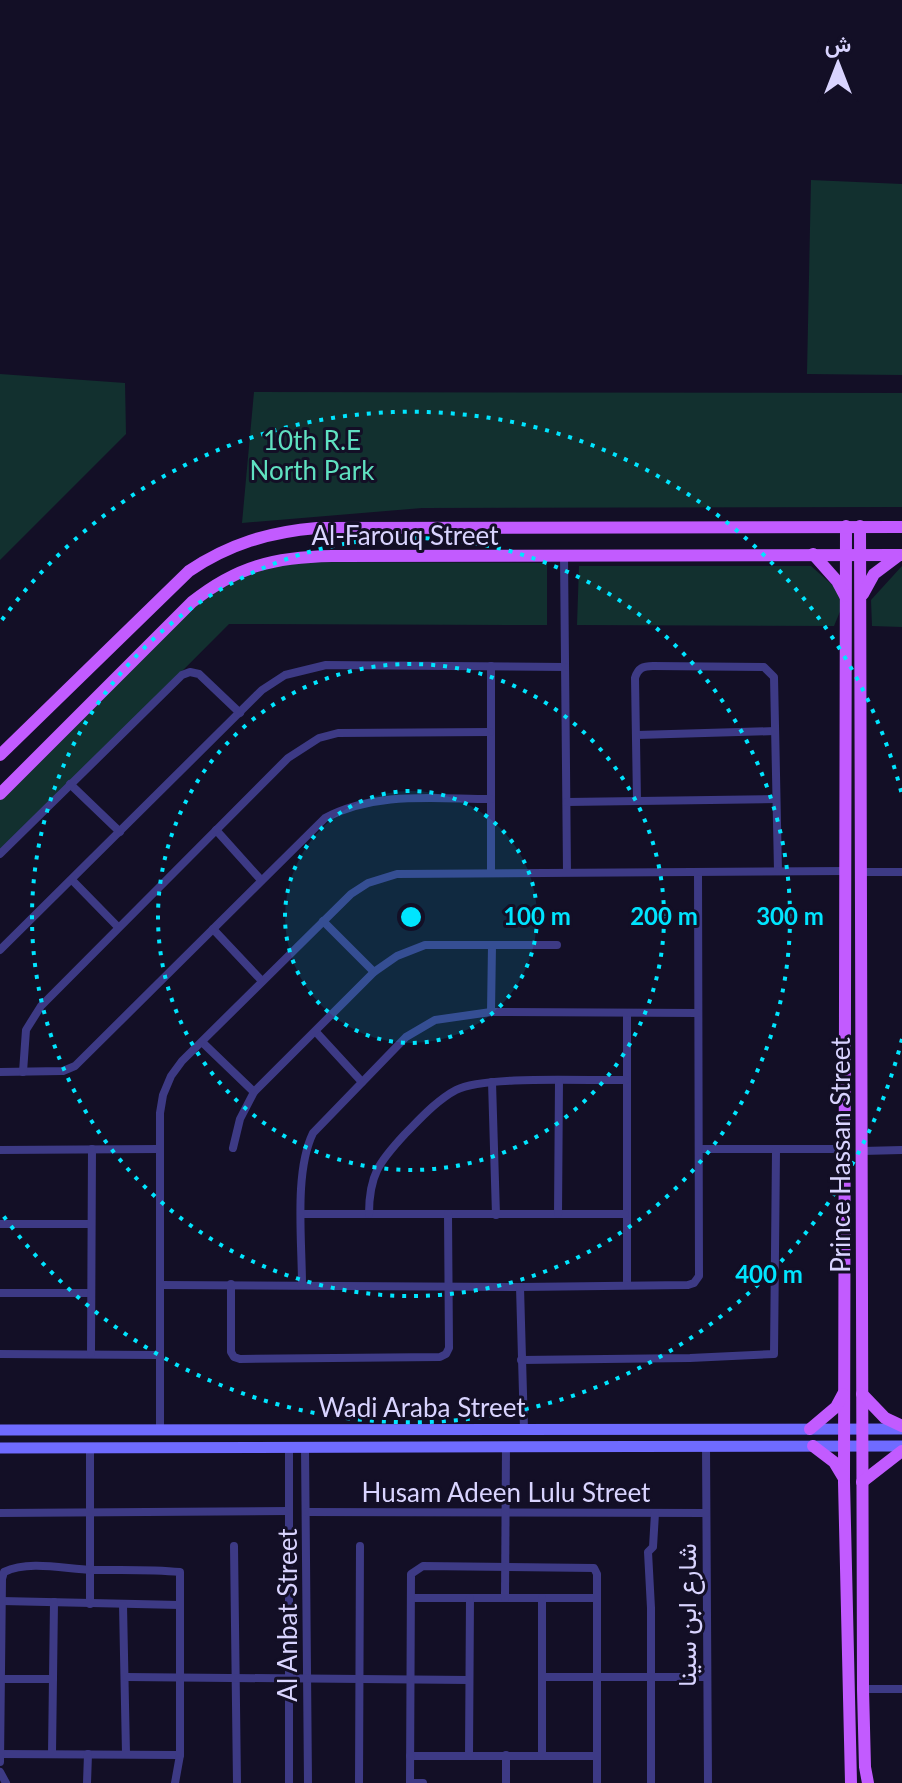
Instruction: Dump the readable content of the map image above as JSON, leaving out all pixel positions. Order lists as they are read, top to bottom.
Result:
{
  "streets": {
    "main road": ["Al-Farouq Street", "Prince Hassan Street", "Wadi Araba Street"],
    "street": ["Husam Adeen Lulu Street", "Al Anbat Street", "شارع ابن سينا"]
  },
  "crossings": [
    ["Al-Farouq Street", "Prince Hassan Street"],
    ["Prince Hassan Street", "Wadi Araba Street"],
    ["Wadi Araba Street", "Al Anbat Street"],
    ["Wadi Araba Street", "شارع ابن سينا"],
    ["Husam Adeen Lulu Street", "Al Anbat Street"],
    ["Husam Adeen Lulu Street", "شارع ابن سينا"]
  ],
  "parks": ["10th R.E North Park"],
  "north": "top",
  "rings": [
    "100 m",
    "200 m",
    "300 m",
    "400 m"
  ]
}
